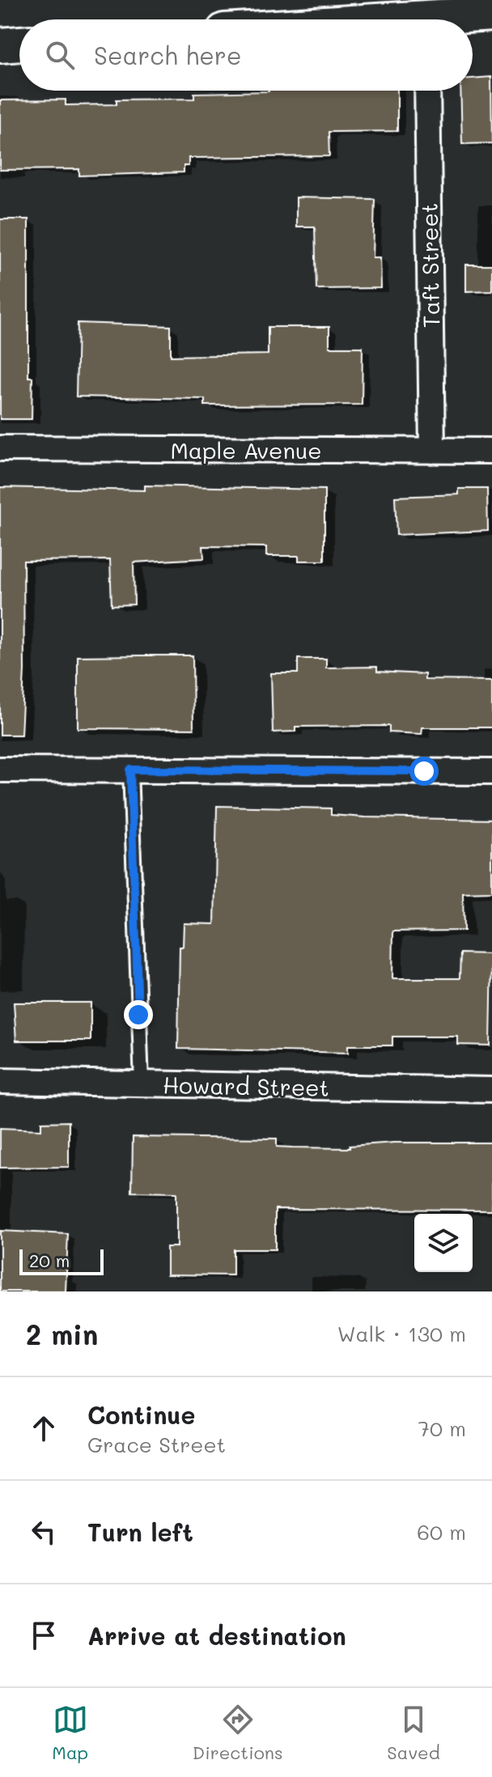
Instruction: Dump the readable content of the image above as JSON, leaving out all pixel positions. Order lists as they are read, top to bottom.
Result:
{
  "streets": {
    "street": ["Taft Street", "Maple Avenue", "Howard Street"]
  },
  "crossings": [
    ["Taft Street", "Maple Avenue"]
  ],
  "scale_bar": "20 m",
  "page": {
    "search": "Search here",
    "scale": "20 m",
    "heading": ["2 min", "Walk · 130 m"],
    "list": [
      ["Continue", "Grace Street", "70 m"],
      ["Turn left", "60 m"],
      "Arrive at destination"
    ],
    "nav": ["Map", "Directions", "Saved"]
  }
}
